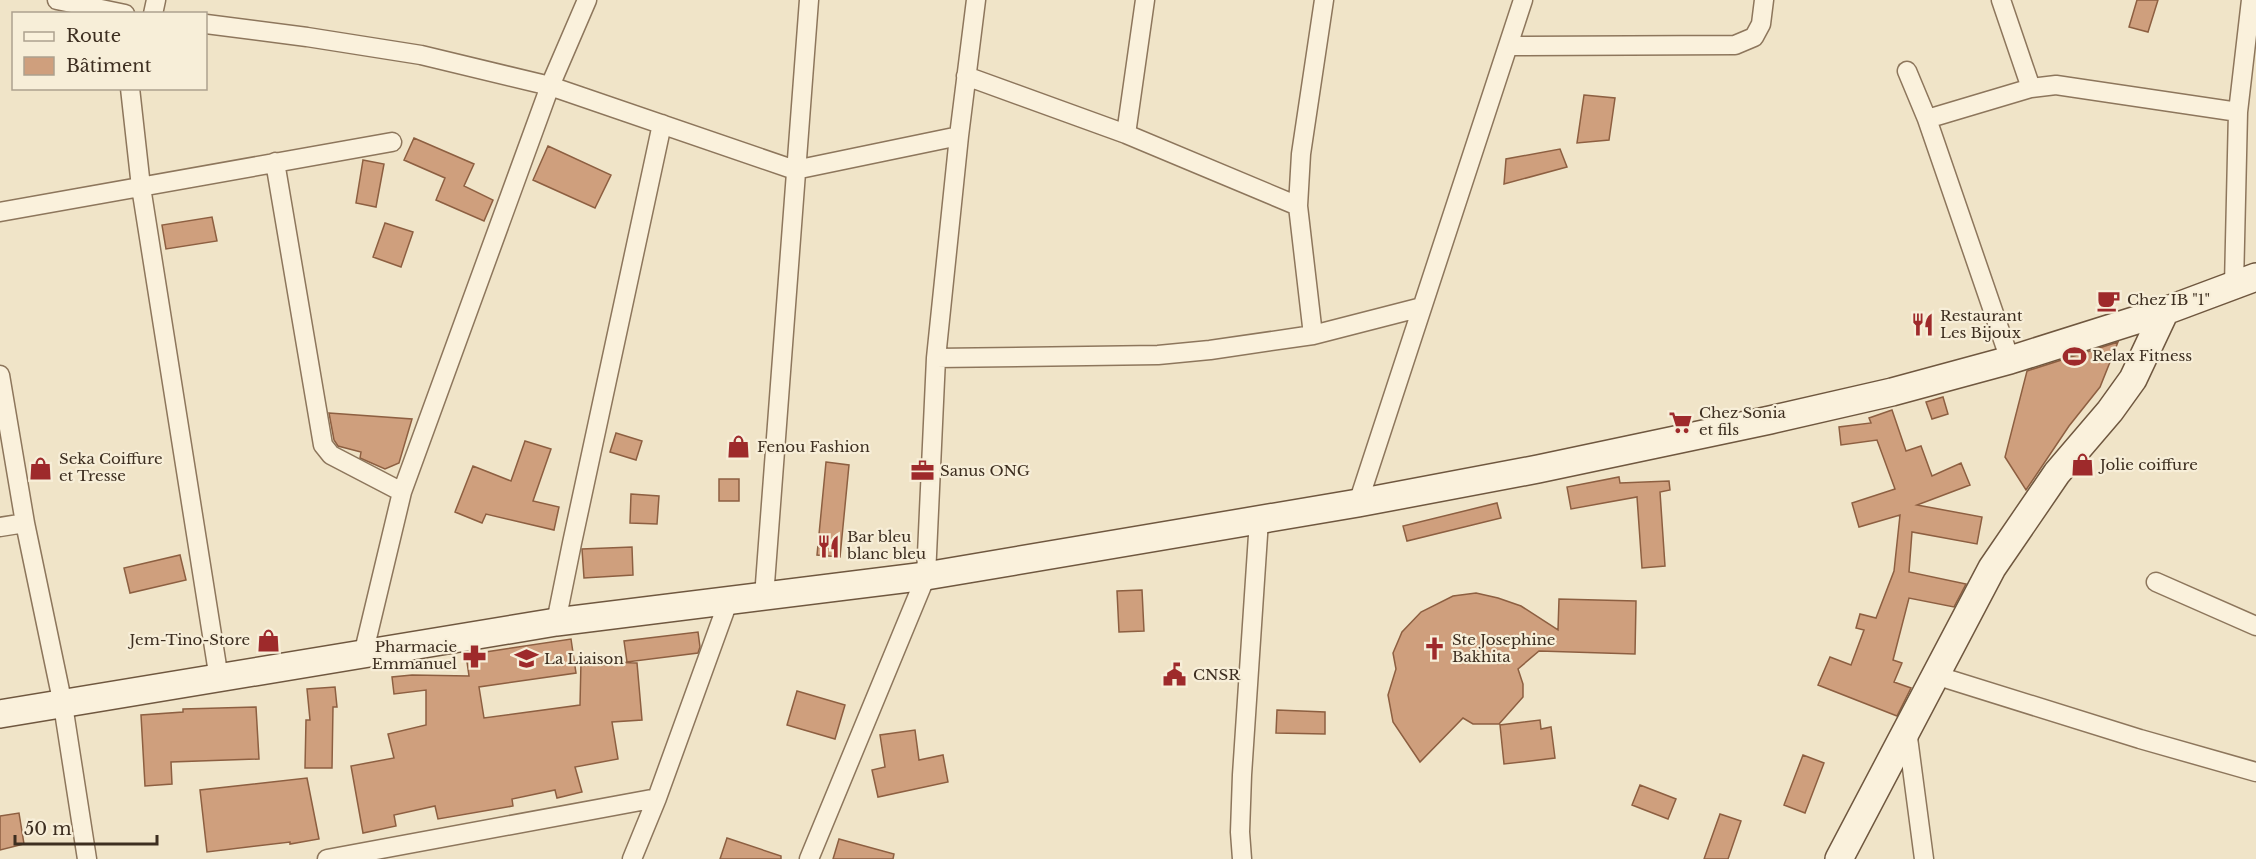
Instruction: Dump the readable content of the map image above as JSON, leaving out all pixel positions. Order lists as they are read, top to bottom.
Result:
{
  "places": {
    "cafe": ["Chez IB \"1\""],
    "restaurant": ["Restaurant Les Bijoux", "Bar bleu blanc bleu"],
    "sports": ["Relax Fitness"],
    "supermarket": ["Chez Sonia et fils"],
    "shop": [
      "Fenou Fashion",
      "Jolie coiffure",
      "Seka Coiffure et Tresse",
      "Jem-Tino-Store"
    ],
    "office": ["Sanus ONG"],
    "church": ["Ste Josephine Bakhita"],
    "pharmacy": ["Pharmacie Emmanuel"],
    "school or university": ["La Liaison"],
    "public building": ["CNSR"]
  },
  "legend": ["Route", "Bâtiment"],
  "scale_bar": "50 m"
}
